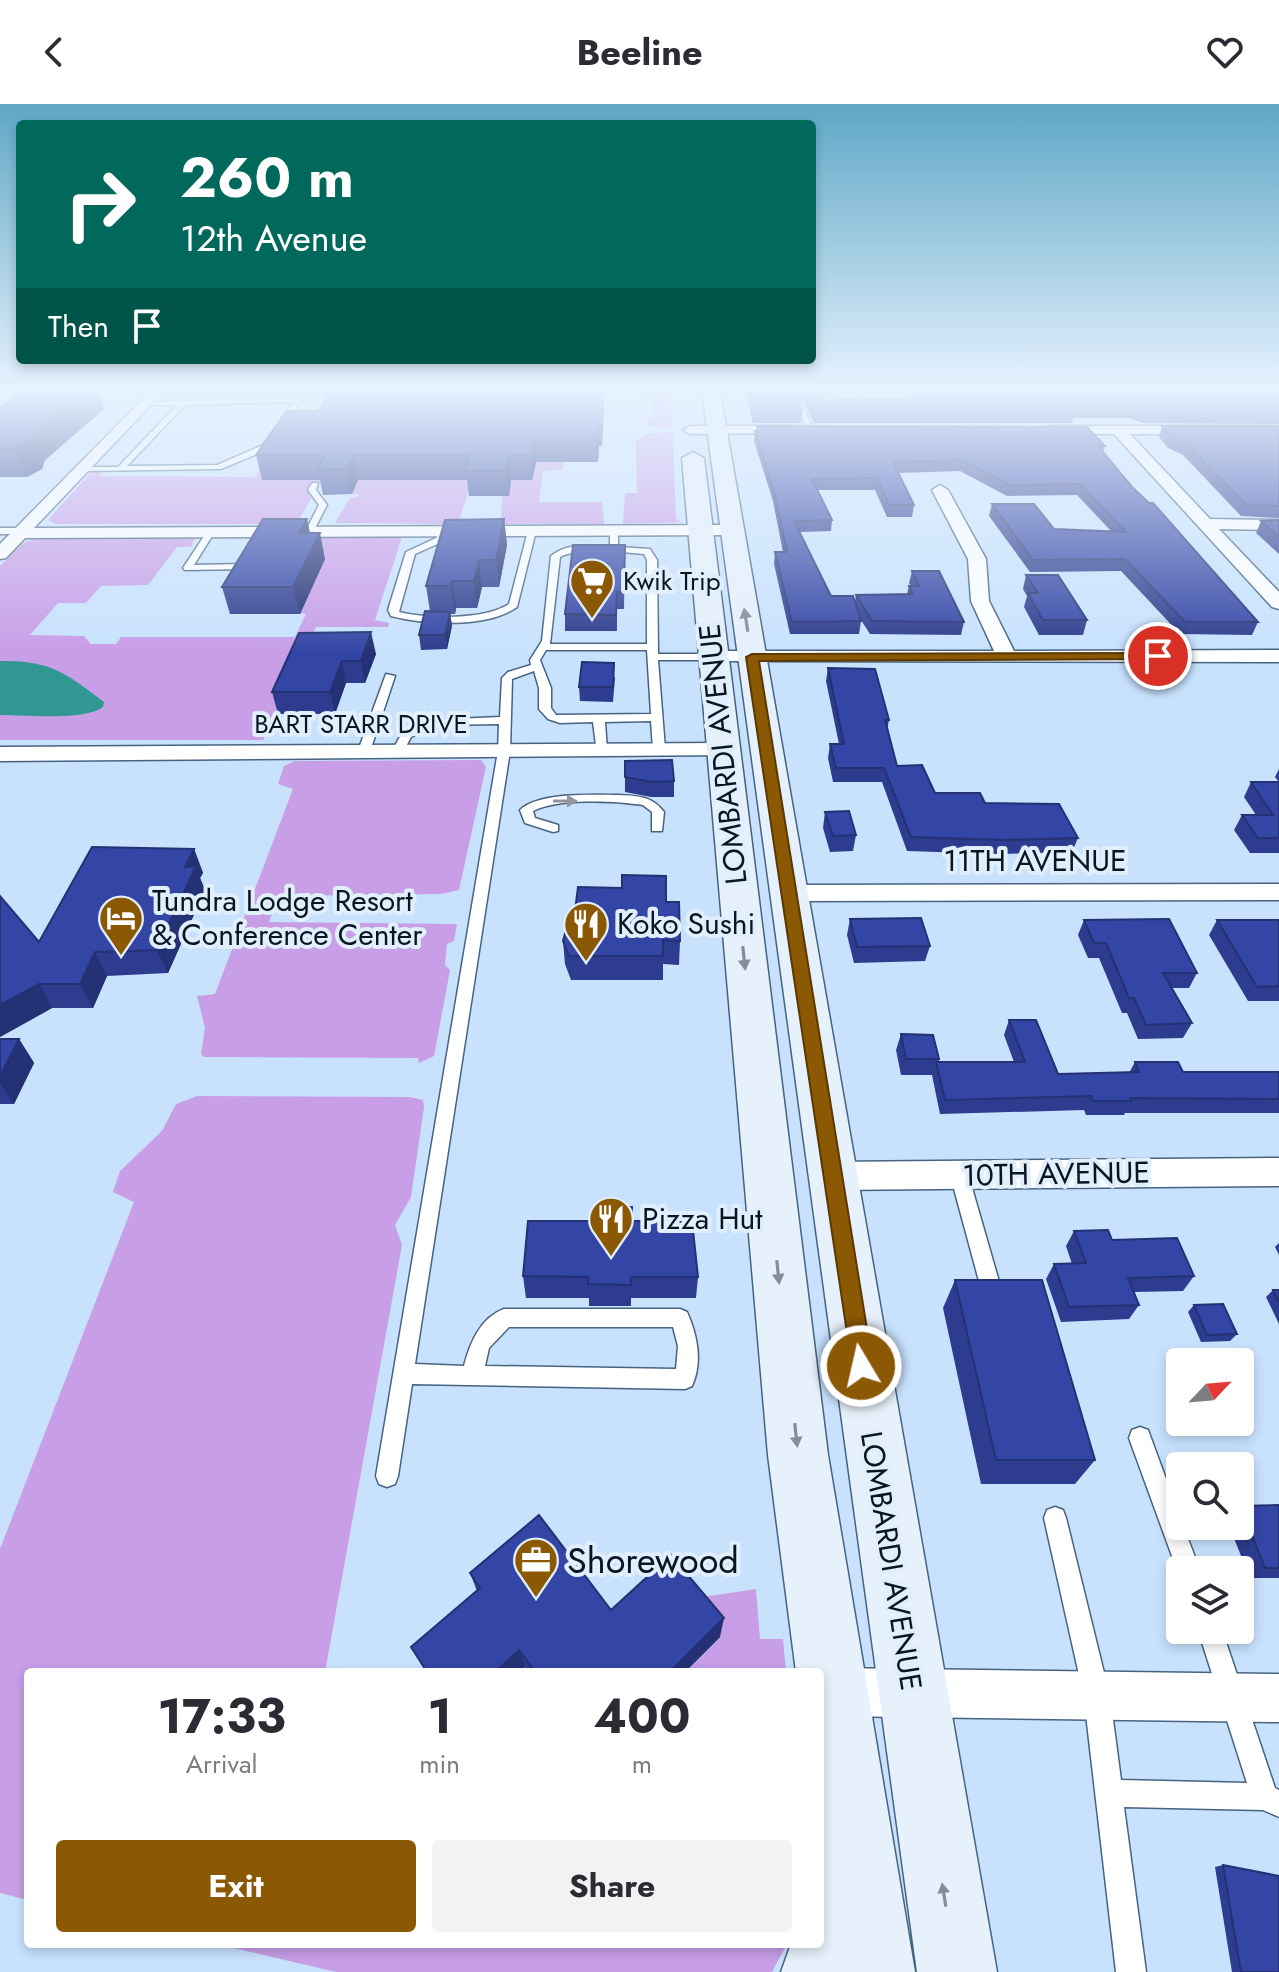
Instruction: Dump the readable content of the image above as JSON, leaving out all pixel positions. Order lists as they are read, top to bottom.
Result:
{
  "streets": {
    "main road": ["LOMBARDI AVENUE"],
    "street": ["BART STARR DRIVE", "11TH AVENUE", "10TH AVENUE"]
  },
  "crossings": [
    ["BART STARR DRIVE", "LOMBARDI AVENUE"],
    ["LOMBARDI AVENUE", "11TH AVENUE"],
    ["LOMBARDI AVENUE", "10TH AVENUE"]
  ],
  "places": {
    "supermarket": ["Kwik Trip"],
    "hotel": ["Tundra Lodge Resort & Conference Center"],
    "restaurant": ["Koko Sushi", "Pizza Hut"],
    "office": ["Shorewood"]
  },
  "north": "top right",
  "page": {
    "header": "Beeline",
    "turn": ["260 m", "12th Avenue"],
    "then": "Then",
    "eta": [
      "17:33",
      "Arrival",
      "1",
      "min",
      "400",
      "m"
    ],
    "buttons": ["Exit", "Share"]
  }
}
